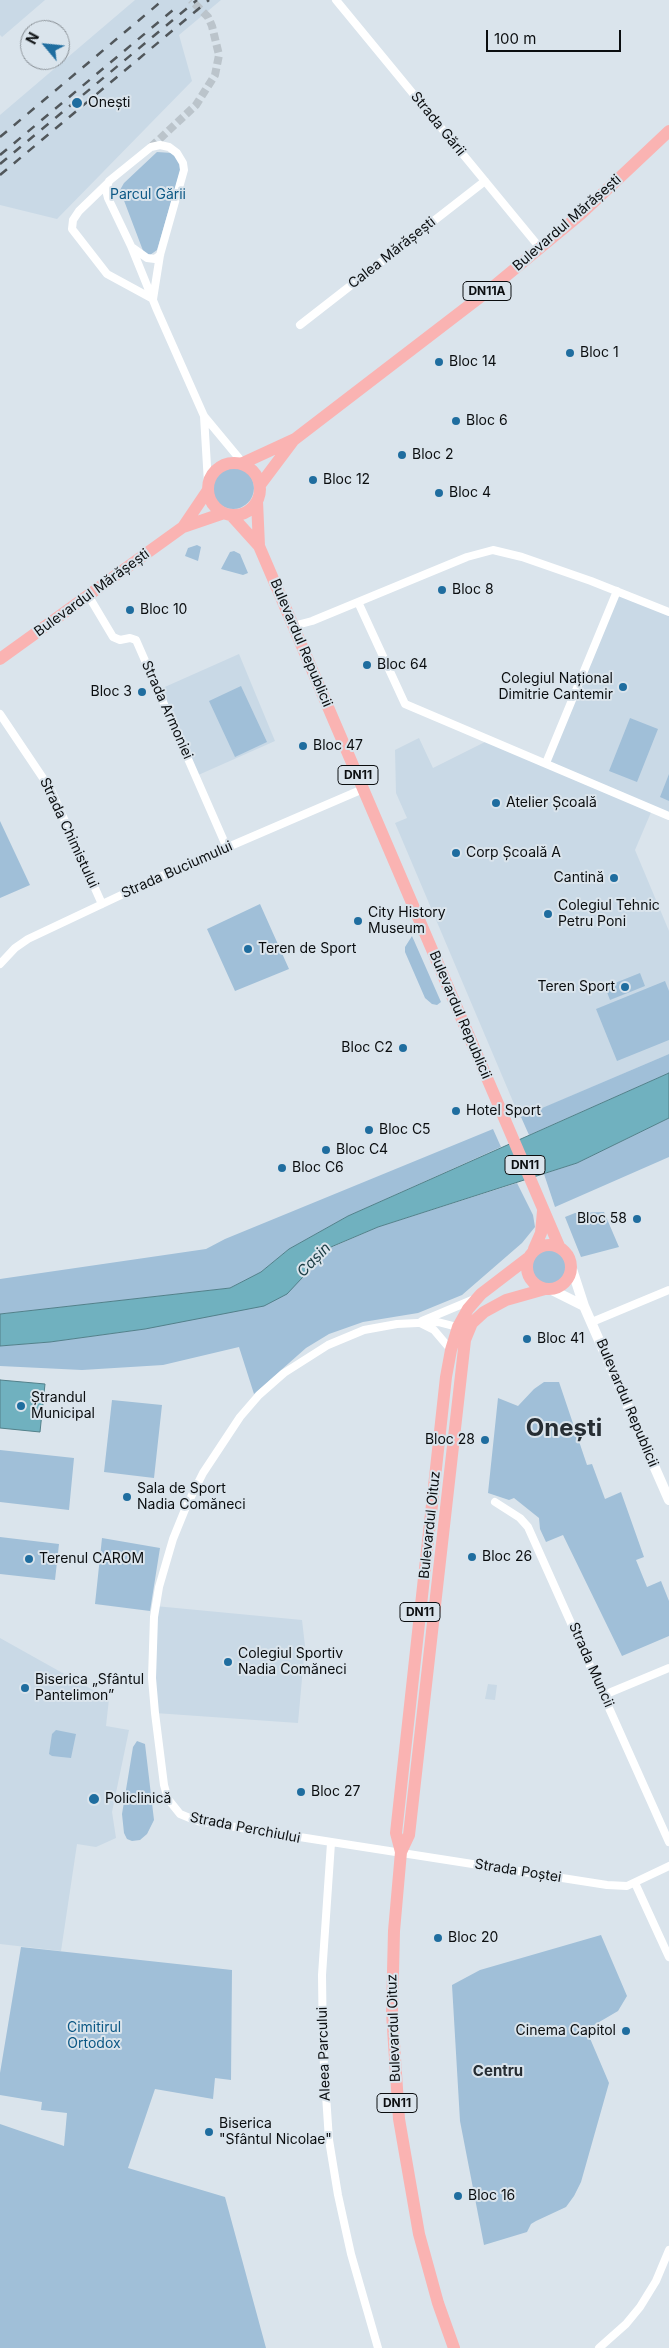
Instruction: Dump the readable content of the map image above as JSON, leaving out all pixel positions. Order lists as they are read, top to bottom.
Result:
{
  "streets": {
    "main road": [
      "Bulevardul Mărășești",
      "DN11A",
      "Bulevardul Republicii",
      "DN11",
      "Bulevardul Oituz"
    ],
    "street": [
      "Strada Gării",
      "Calea Mărășești",
      "Strada Armoniei",
      "Strada Chimistului",
      "Strada Buciumului",
      "Strada Muncii",
      "Strada Perchiului",
      "Strada Poștei",
      "Aleea Parcului"
    ]
  },
  "crossings": [
    ["Strada Gării", "Bulevardul Mărășești"],
    ["Strada Gării", "Calea Mărășești"],
    ["Bulevardul Mărășești", "Strada Armoniei"],
    ["Bulevardul Mărășești", "DN11"],
    ["Bulevardul Republicii", "DN11"],
    ["Bulevardul Republicii", "Strada Buciumului"],
    ["Bulevardul Republicii", "Bulevardul Oituz"],
    ["Strada Armoniei", "Strada Buciumului"],
    ["DN11", "Bulevardul Oituz"],
    ["Strada Chimistului", "Strada Buciumului"],
    ["Bulevardul Oituz", "Strada Perchiului"],
    ["Bulevardul Oituz", "Strada Poștei"],
    ["Strada Perchiului", "Strada Poștei"],
    ["Strada Perchiului", "Aleea Parcului"]
  ],
  "districts": ["Onești", "Centru"],
  "water": ["Cașin"],
  "parks": ["Parcul Gării", "Cimitirul Ortodox"],
  "places": [
    "Onești",
    "Bloc 1",
    "Bloc 14",
    "Bloc 6",
    "Bloc 2",
    "Bloc 12",
    "Bloc 4",
    "Bloc 8",
    "Bloc 10",
    "Bloc 64",
    "Colegiul Național Dimitrie Cantemir",
    "Bloc 3",
    "Bloc 47",
    "Atelier Școală",
    "Corp Școală A",
    "Cantină",
    "Colegiul Tehnic Petru Poni",
    "City History Museum",
    "Teren de Sport",
    "Teren Sport",
    "Bloc C2",
    "Hotel Sport",
    "Bloc C5",
    "Bloc C4",
    "Bloc C6",
    "Bloc 58",
    "Bloc 41",
    "Ștrandul Municipal",
    "Bloc 28",
    "Sala de Sport Nadia Comăneci",
    "Bloc 26",
    "Terenul CAROM",
    "Colegiul Sportiv Nadia Comăneci",
    "Biserica „Sfântul Pantelimon”",
    "Bloc 27",
    "Policlinică",
    "Bloc 20",
    "Cinema Capitol",
    "Biserica \"Sfântul Nicolae\"",
    "Bloc 16"
  ],
  "scale_bar": "100 m",
  "north": "top left"
}
